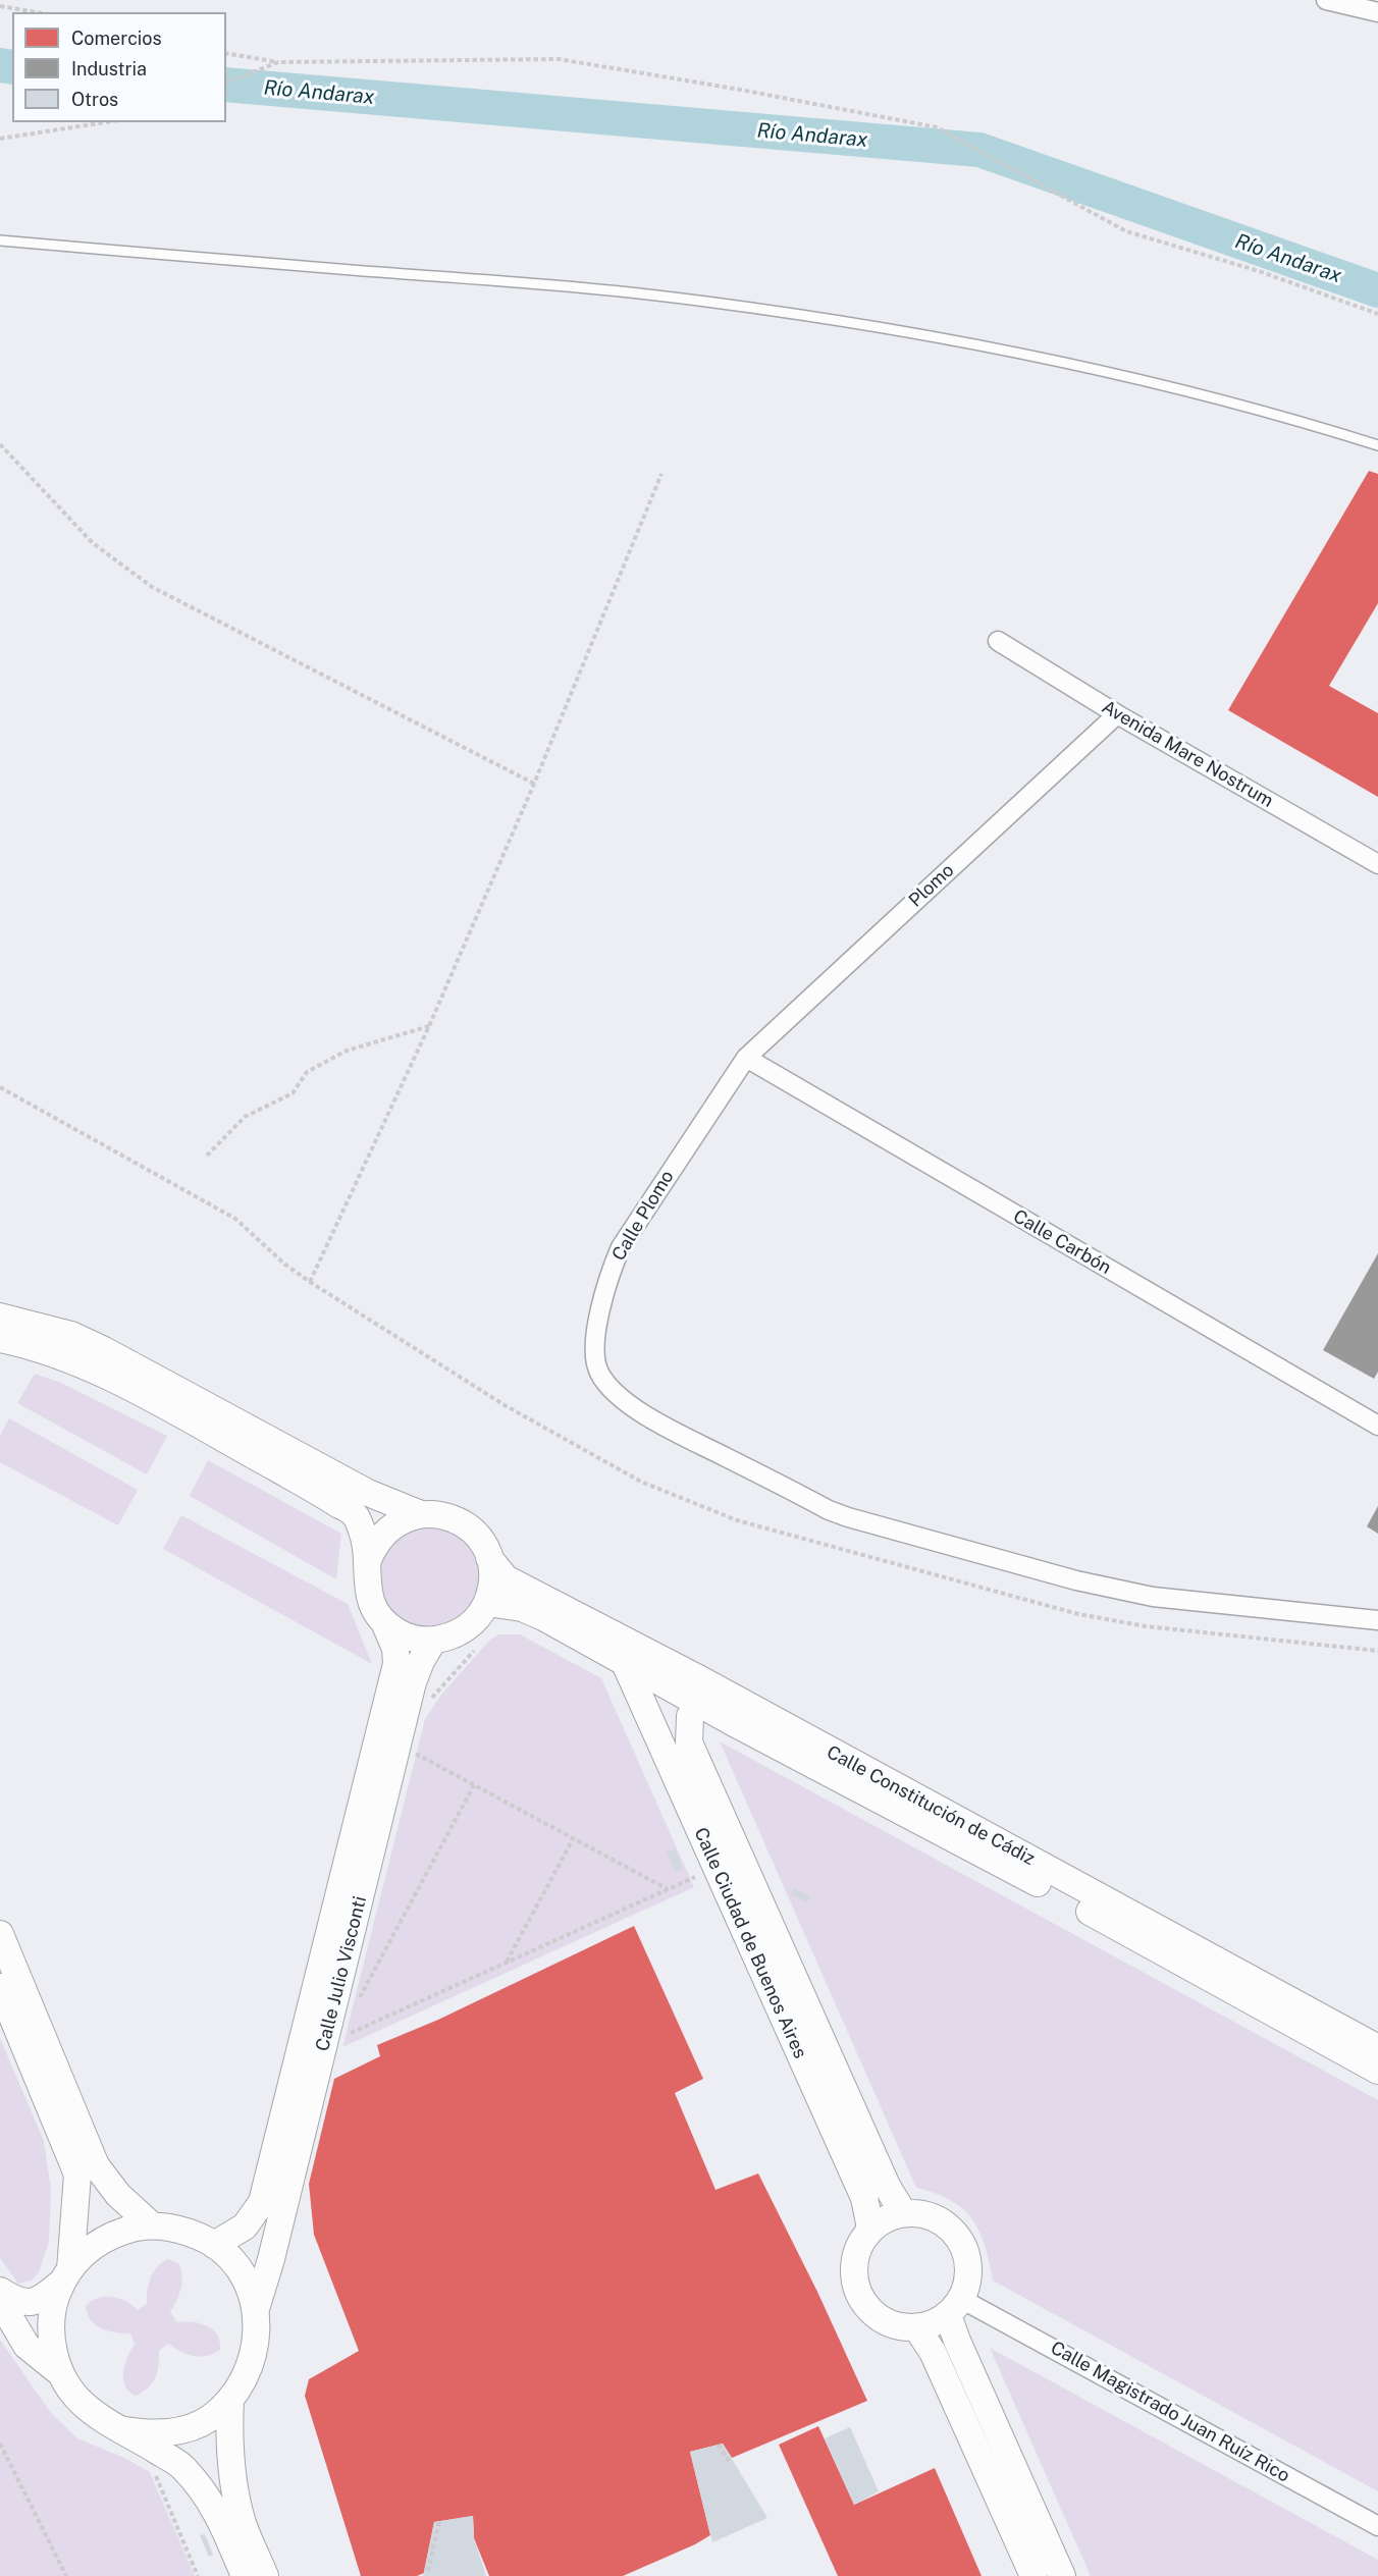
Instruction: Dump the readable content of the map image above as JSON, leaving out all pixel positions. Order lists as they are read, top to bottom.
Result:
{
  "streets": {
    "street": [
      "Avenida Mare Nostrum",
      "Plomo",
      "Calle Plomo",
      "Calle Carbón",
      "Calle Constitución de Cádiz",
      "Calle Ciudad de Buenos Aires",
      "Calle Julio Visconti",
      "Calle Magistrado Juan Ruíz Rico"
    ]
  },
  "crossings": [
    ["Avenida Mare Nostrum", "Plomo"],
    ["Plomo", "Calle Plomo"],
    ["Plomo", "Calle Carbón"],
    ["Calle Plomo", "Calle Carbón"],
    ["Calle Constitución de Cádiz", "Calle Ciudad de Buenos Aires"],
    ["Calle Constitución de Cádiz", "Calle Julio Visconti"],
    ["Calle Ciudad de Buenos Aires", "Calle Magistrado Juan Ruíz Rico"]
  ],
  "water": ["Río Andarax"],
  "legend": ["Comercios", "Industria", "Otros"]
}
